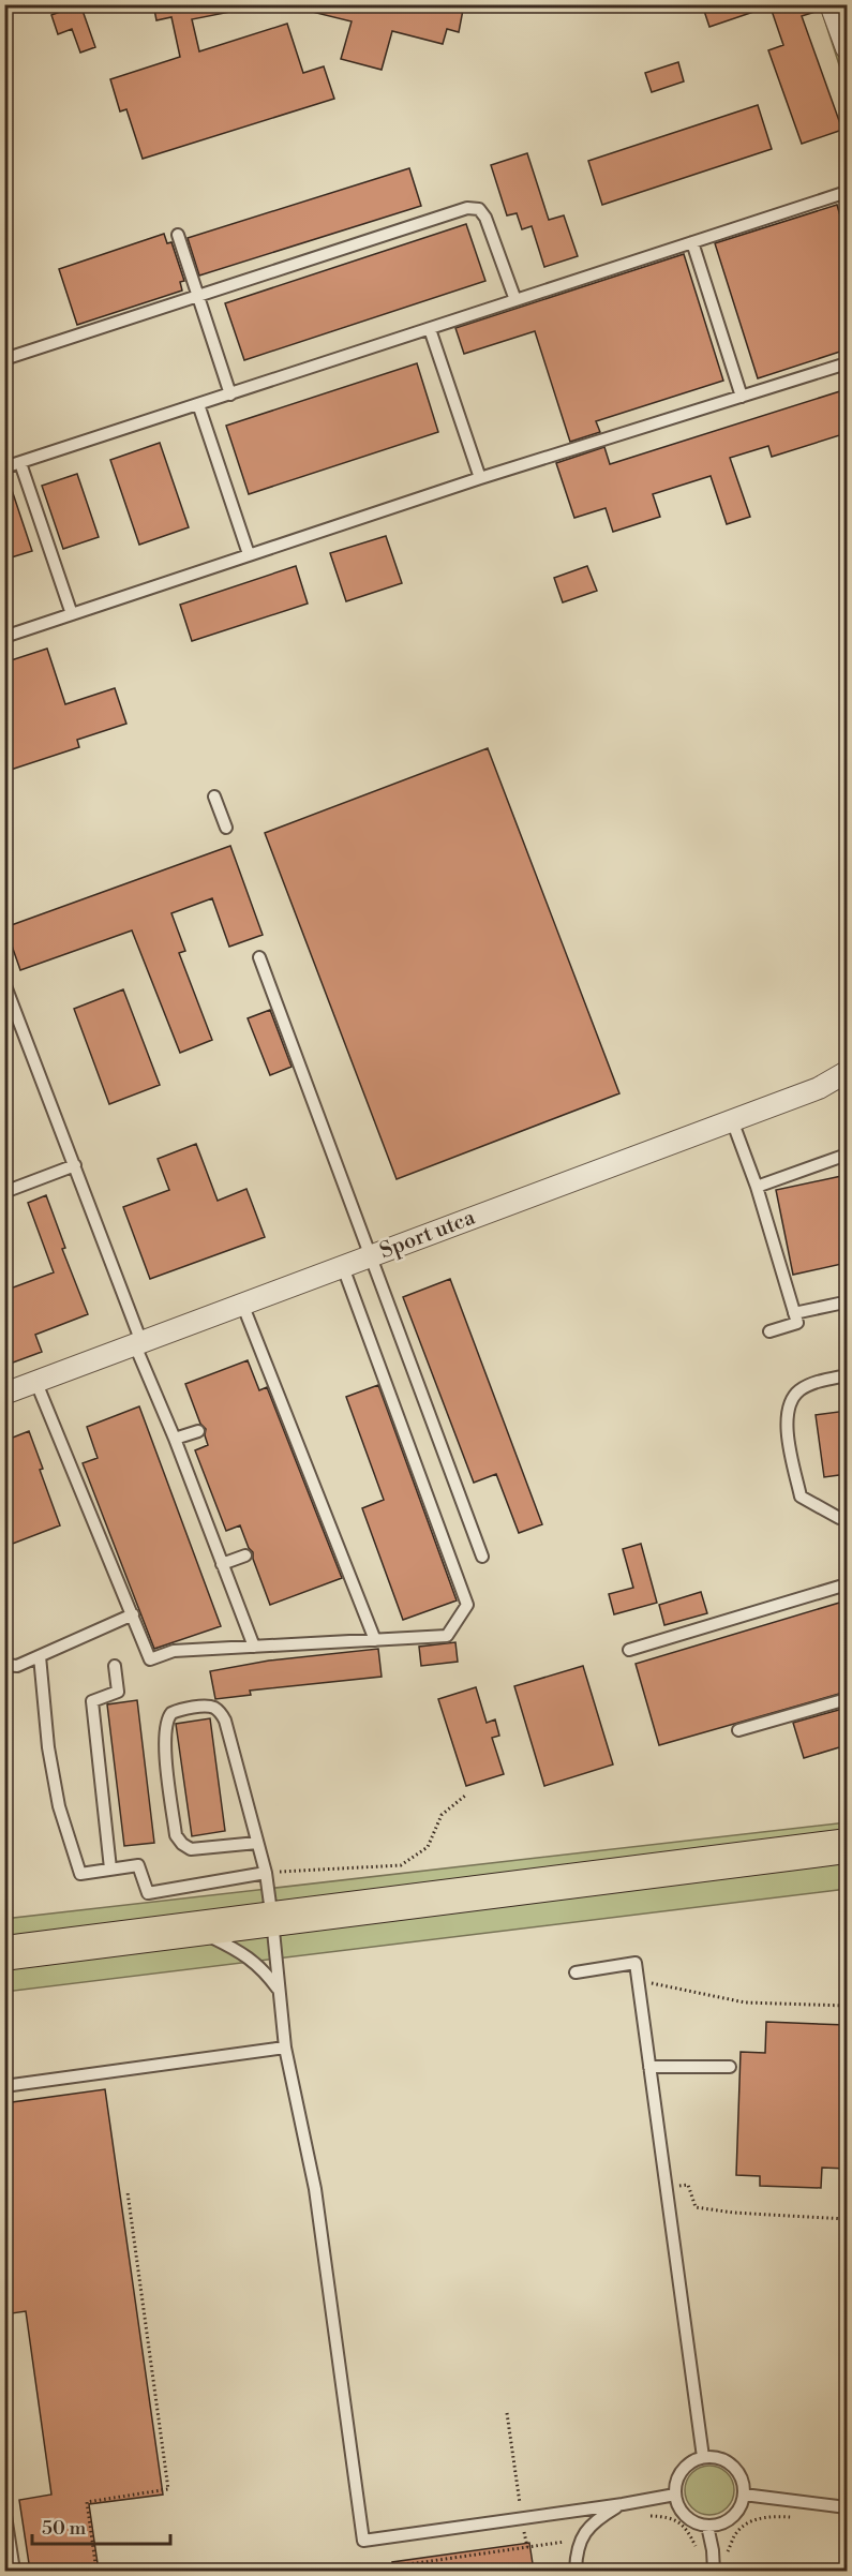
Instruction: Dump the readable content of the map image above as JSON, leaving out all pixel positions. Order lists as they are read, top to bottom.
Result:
{
  "streets": {
    "street": ["Sport utca"]
  },
  "scale_bar": "50 m"
}
